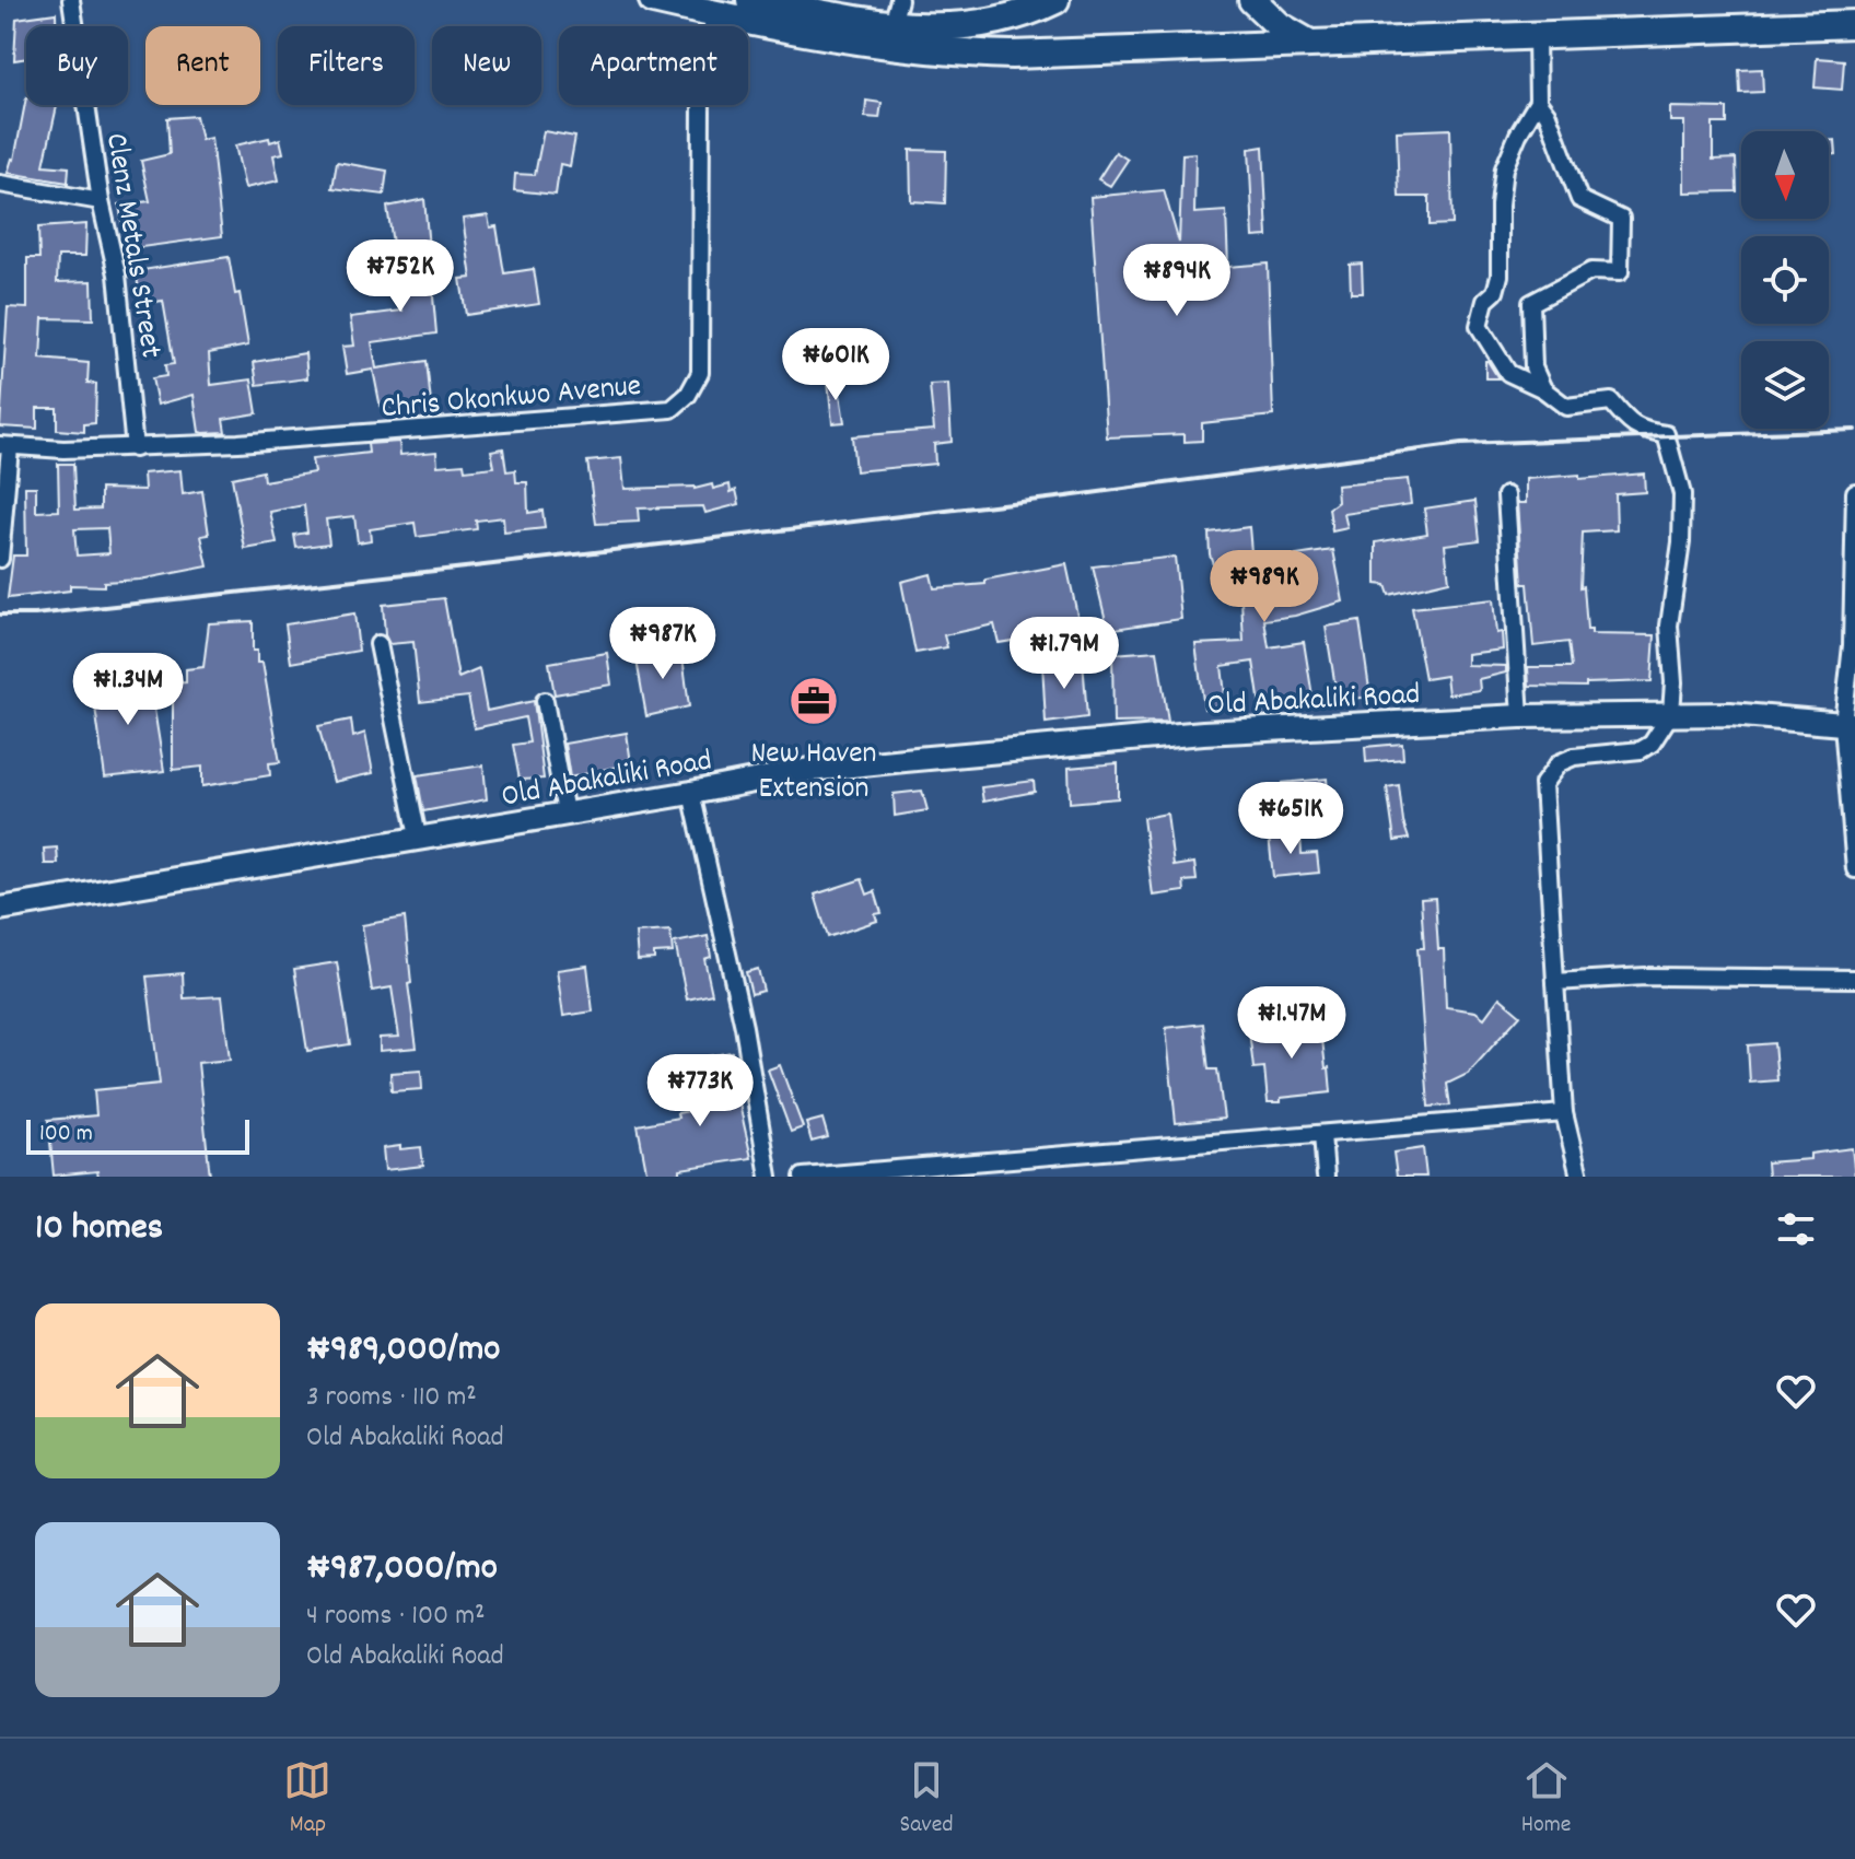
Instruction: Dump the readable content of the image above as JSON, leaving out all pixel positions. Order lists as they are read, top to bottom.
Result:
{
  "streets": {
    "main road": ["Old Abakaliki Road"],
    "street": ["Clenz Metals Street", "Chris Okonkwo Avenue"]
  },
  "crossings": [
    ["Clenz Metals Street", "Chris Okonkwo Avenue"]
  ],
  "places": {
    "office": ["New Haven Extension"]
  },
  "scale_bar": "100 m",
  "north": "bottom",
  "page": {
    "chip": [
      "Buy",
      "Rent",
      "Filters",
      "New",
      "Apartment"
    ],
    "price": [
      "₦752K",
      "₦894K",
      "₦601K",
      "₦989K",
      "₦987K",
      "₦1.79M",
      "₦1.34M",
      "₦651K",
      "₦1.47M",
      "₦773K"
    ],
    "scale": "100 m",
    "heading": "10 homes",
    "list": [
      {
        "name": "₦989,000/mo",
        "note": "3 rooms · 110 m² · Old Abakaliki Road"
      },
      {
        "name": "₦987,000/mo",
        "note": "4 rooms · 100 m² · Old Abakaliki Road"
      }
    ],
    "tabs": ["Map", "Saved", "Home"]
  }
}
